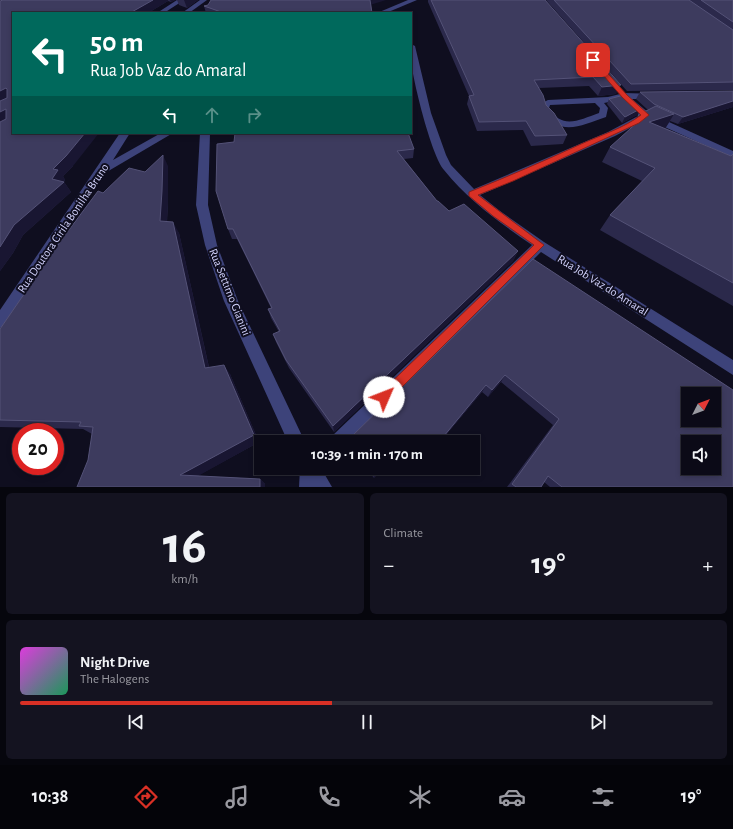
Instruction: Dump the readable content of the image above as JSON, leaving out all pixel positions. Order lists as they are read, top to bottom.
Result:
{
  "streets": {
    "street": ["Rua Doutora Cirila Bonilha Bruno", "Rua Job Vaz do Amaral", "Rua Settimo Gianini"]
  },
  "north": "top right",
  "page": {
    "turn": ["50 m", "Rua Job Vaz do Amaral"],
    "limit": "20",
    "trip": "10:39 · 1 min · 170 m",
    "tile": [
      ["16", "km/h"],
      "Climate"
    ],
    "heat": ["−", "19°", "+"],
    "song": ["Night Drive", "The Halogens"],
    "tabs": ["10:38", "19°"]
  }
}
